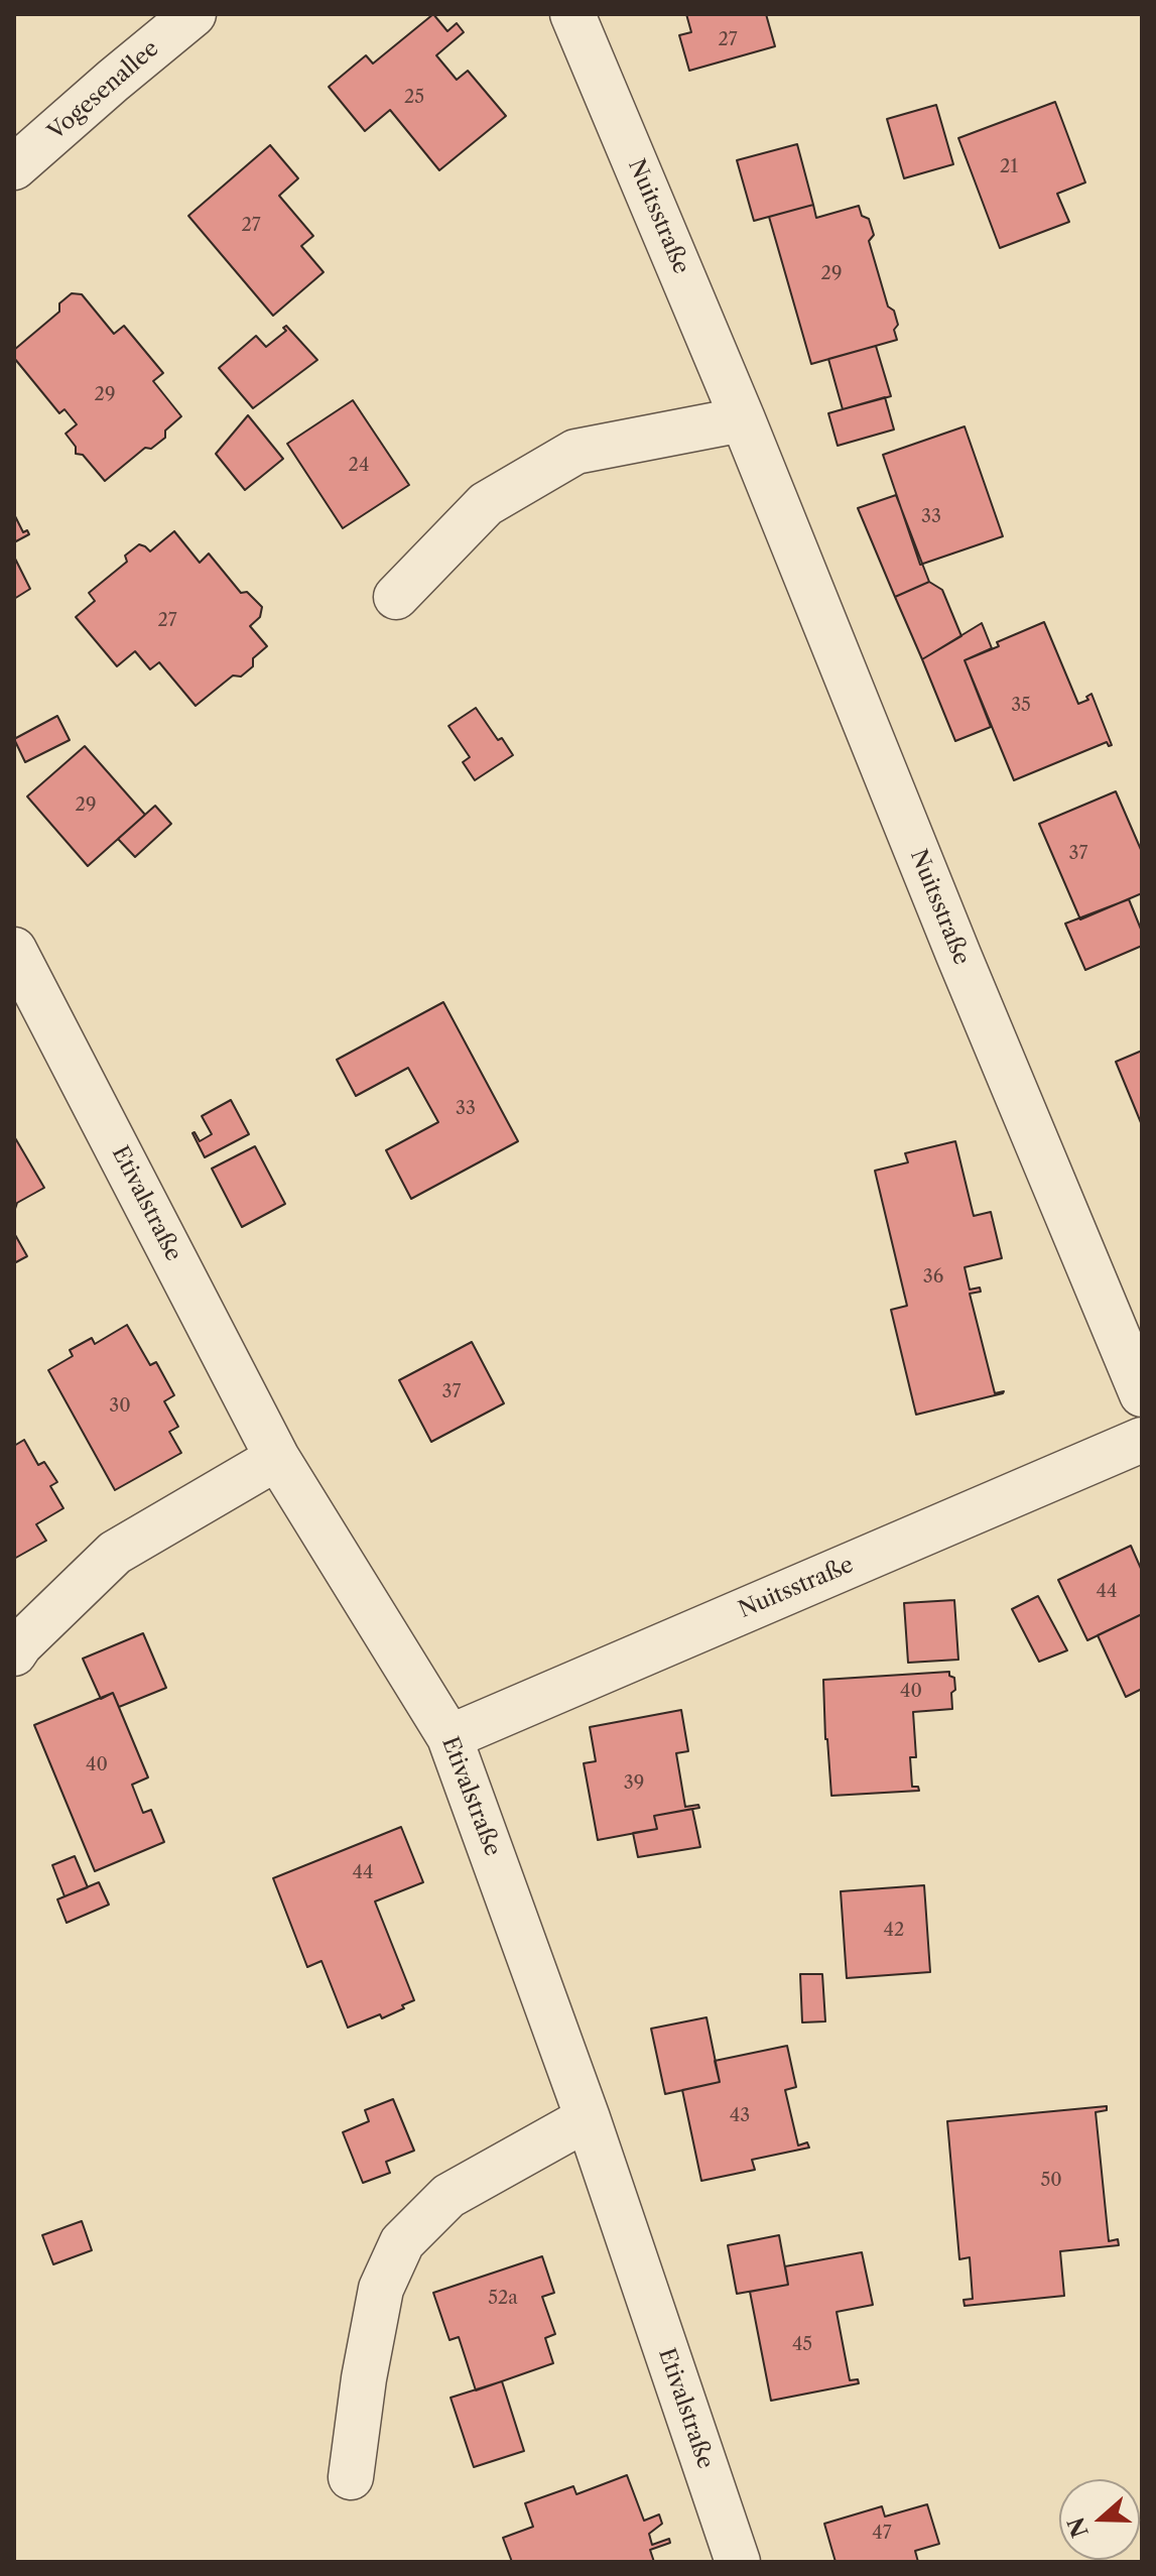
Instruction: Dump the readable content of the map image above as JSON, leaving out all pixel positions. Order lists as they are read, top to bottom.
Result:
{
  "streets": {
    "street": ["Vogesenallee", "Nuitsstraße", "Etivalstraße"]
  },
  "crossings": [
    ["Nuitsstraße", "Etivalstraße"]
  ],
  "house_numbers": [
    "27",
    "25",
    "21",
    "27",
    "29",
    "29",
    "24",
    "33",
    "27",
    "35",
    "29",
    "37",
    "33",
    "36",
    "37",
    "30",
    "44",
    "40",
    "40",
    "39",
    "44",
    "42",
    "43",
    "50",
    "52a",
    "45",
    "47"
  ],
  "north": "left"
}
